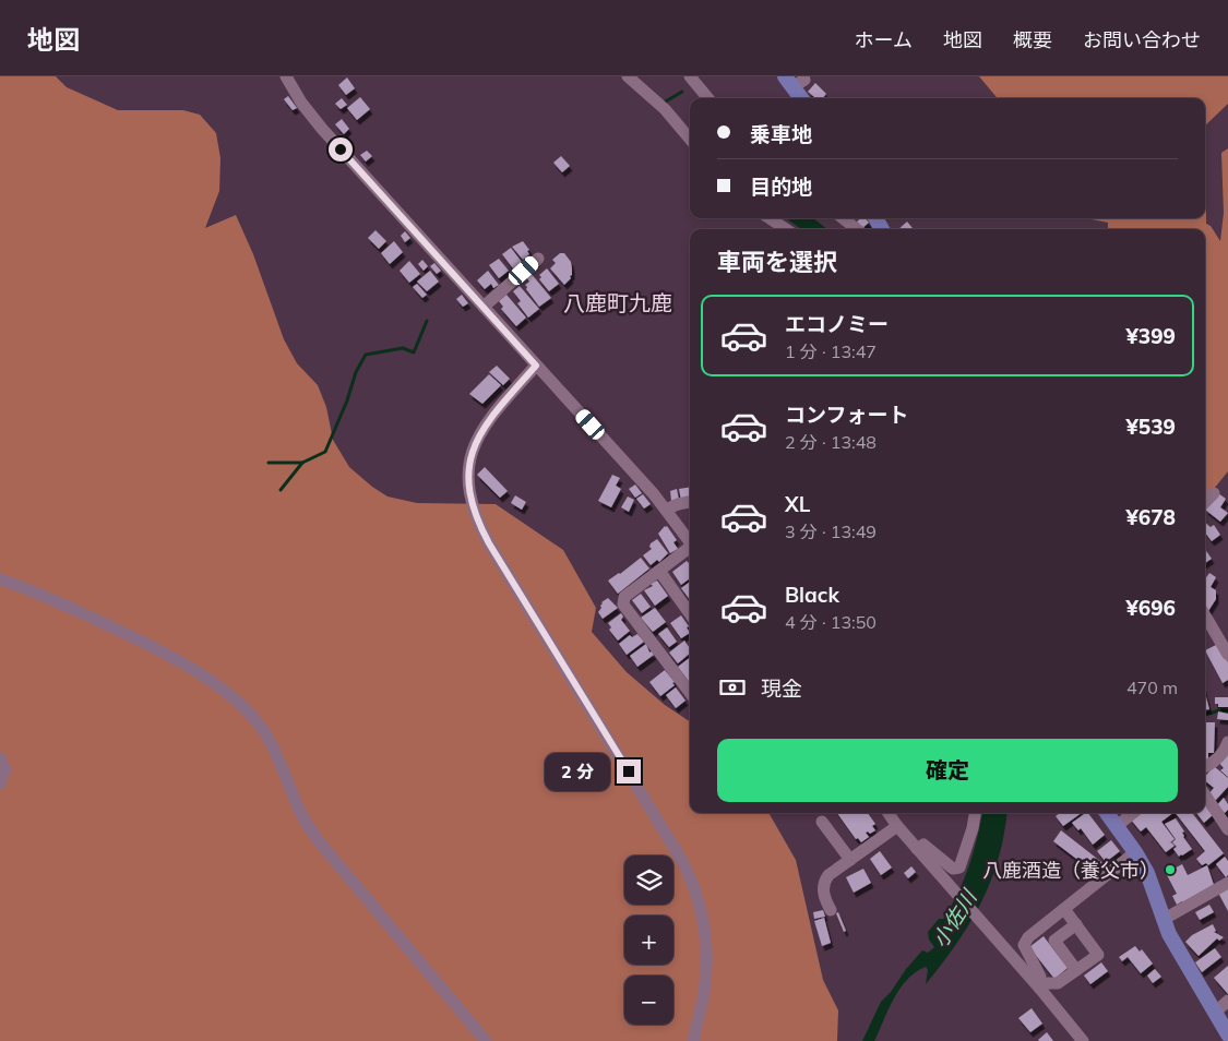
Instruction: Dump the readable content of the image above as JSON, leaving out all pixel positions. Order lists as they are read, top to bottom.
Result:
{
  "districts": ["八鹿町九鹿"],
  "water": ["小佐川"],
  "places": ["八鹿酒造（養父市）"],
  "page": {
    "header": "地図",
    "nav": [
      "ホーム",
      "地図",
      "概要",
      "お問い合わせ"
    ],
    "banner": ["乗車地", "目的地"],
    "heading": "車両を選択",
    "list": [
      {
        "name": "エコノミー",
        "note": "1 分 · 13:47",
        "value": "¥399"
      },
      {
        "name": "コンフォート",
        "note": "2 分 · 13:48",
        "value": "¥539"
      },
      {
        "name": "XL",
        "note": "3 分 · 13:49",
        "value": "¥678"
      },
      {
        "name": "Black",
        "note": "4 分 · 13:50",
        "value": "¥696"
      }
    ],
    "pay": ["現金", "470 m"],
    "buttons": "確定",
    "bubble": "2 分",
    "map_buttons": ["+", "−"]
  }
}
